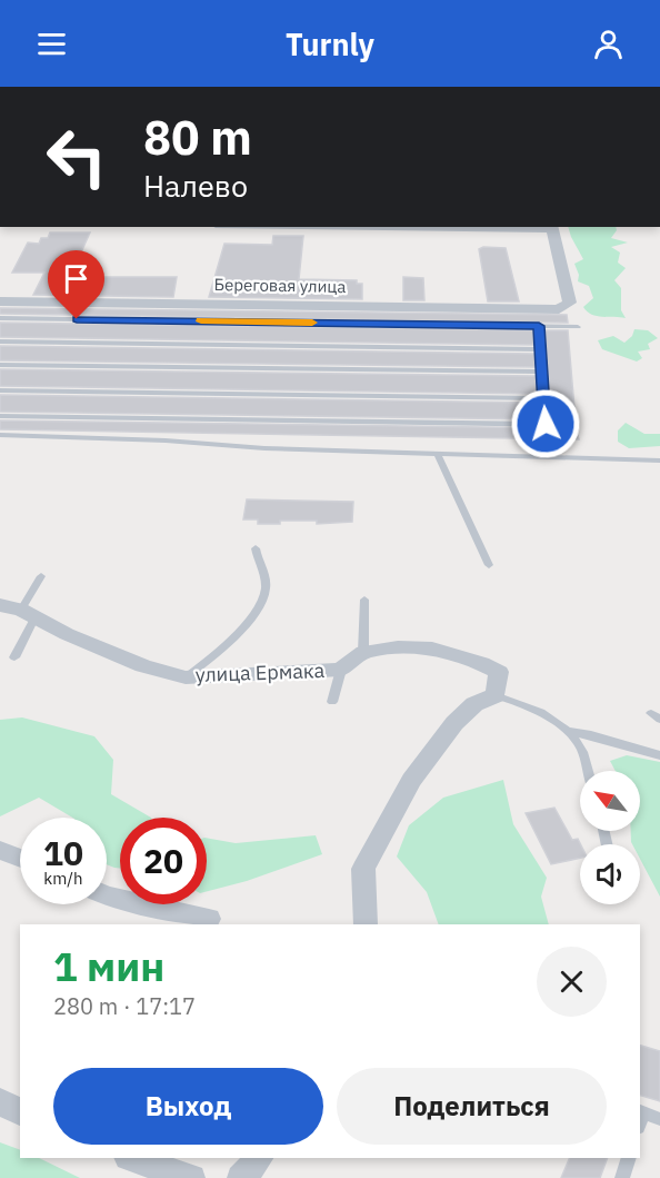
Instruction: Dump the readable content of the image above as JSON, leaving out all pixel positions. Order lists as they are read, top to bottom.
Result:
{
  "streets": {
    "street": ["Береговая улица", "улица Ермака"]
  },
  "north": "top left",
  "page": {
    "header": "Turnly",
    "turn": ["80 m", "Налево"],
    "speed": "10 km/h",
    "limit": "20",
    "heading": ["1 мин", "280 m · 17:17"],
    "buttons": ["Выход", "Поделиться"]
  }
}
